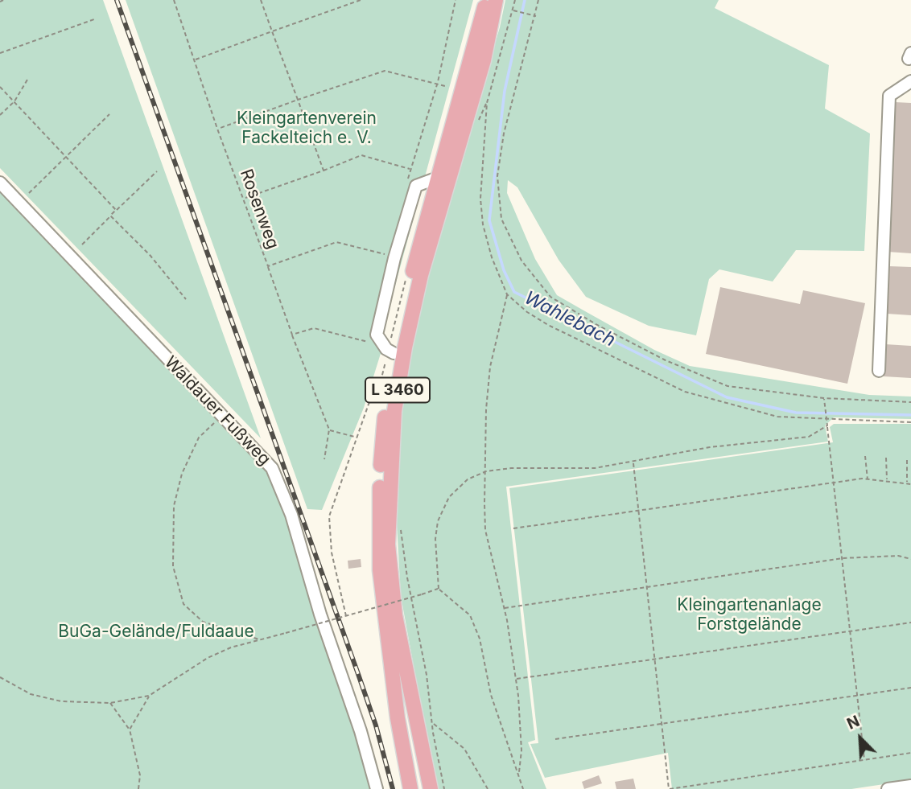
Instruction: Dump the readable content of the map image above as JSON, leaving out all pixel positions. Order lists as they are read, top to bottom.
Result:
{
  "streets": {
    "main road": ["L 3460"],
    "street": ["Waldauer Fußweg"],
    "path": ["Rosenweg"]
  },
  "water": ["Wahlebach"],
  "parks": ["Kleingartenverein Fackelteich e. V.", "Kleingartenanlage Forstgelände", "BuGa-Gelände/Fuldaaue"],
  "north": "top left"
}
